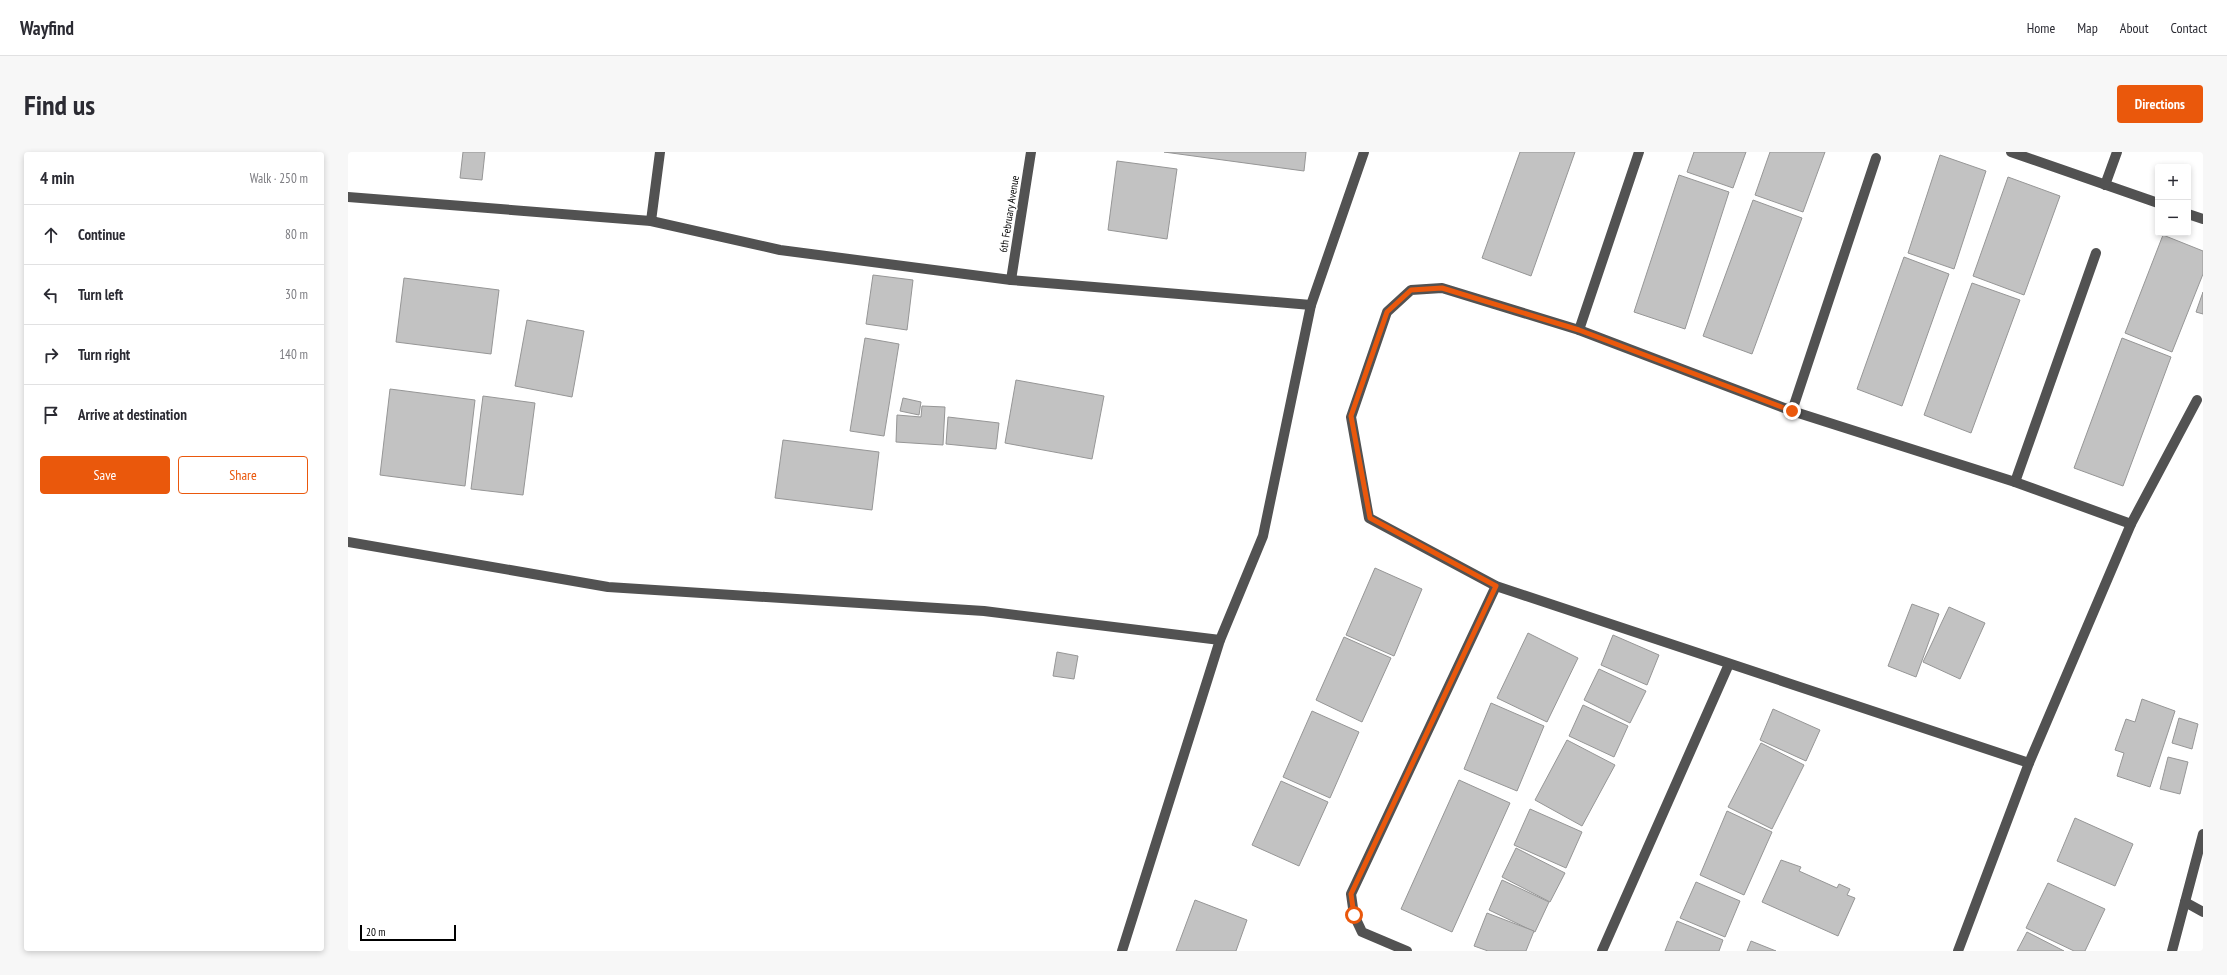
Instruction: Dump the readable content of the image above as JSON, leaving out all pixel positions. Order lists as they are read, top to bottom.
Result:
{
  "streets": {
    "street": ["6th February Avenue"]
  },
  "scale_bar": "20 m",
  "page": {
    "header": "Wayfind",
    "nav": [
      "Home",
      "Map",
      "About",
      "Contact"
    ],
    "buttons": [
      "Directions",
      ["Save", "Share"]
    ],
    "title": "Find us",
    "heading": ["4 min", "Walk · 250 m"],
    "map_buttons": ["+", "−"],
    "list": [
      ["Continue", "80 m"],
      ["Turn left", "30 m"],
      ["Turn right", "140 m"],
      "Arrive at destination"
    ],
    "scale": "20 m"
  }
}
